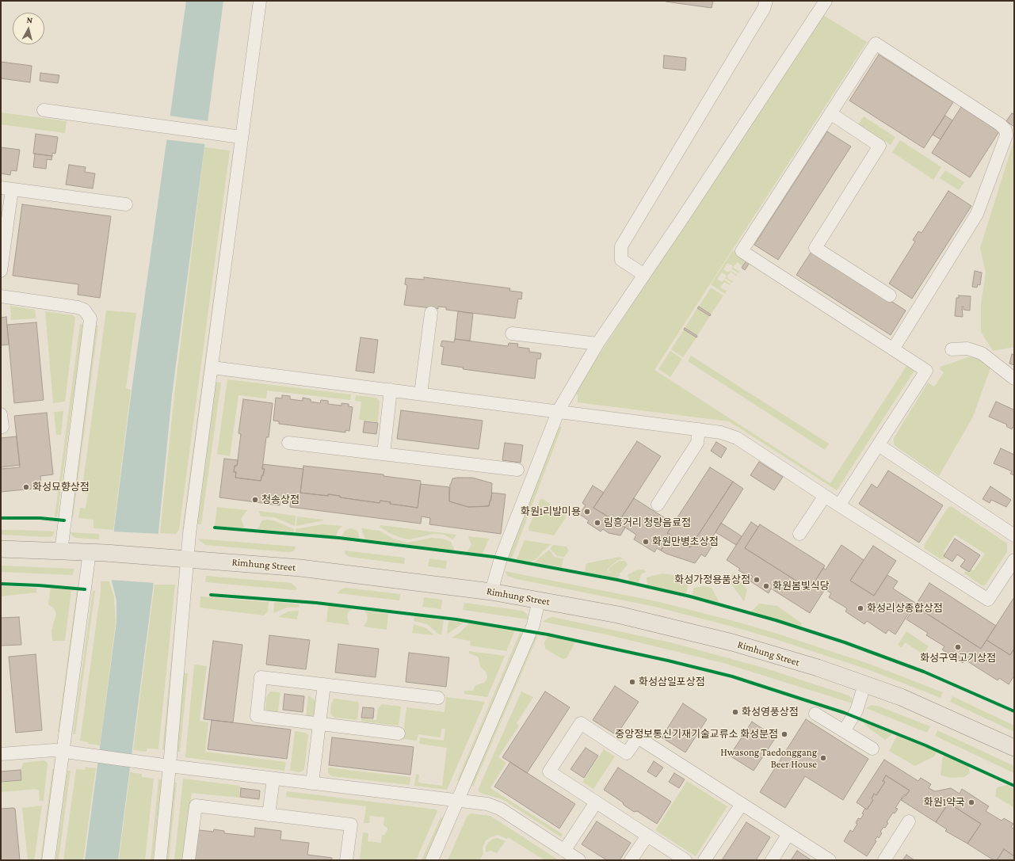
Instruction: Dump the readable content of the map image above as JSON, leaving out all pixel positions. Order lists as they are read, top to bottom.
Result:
{
  "streets": {
    "main road": ["Rimhung Street"]
  },
  "places": [
    "화성묘향상점",
    "청송상점",
    "화원1리발미용",
    "림흥거리 청량음료점",
    "화원만병초상점",
    "화성가정용품상점",
    "화원봄빛식당",
    "화성리상종합상점",
    "화성구역고기상점",
    "화성삼일포상점",
    "화성영풍상점",
    "중앙정보통신기재기술교류소 화성분점",
    "Hwasong Taedonggang Beer House",
    "화원1약국"
  ],
  "north": "top"
}
